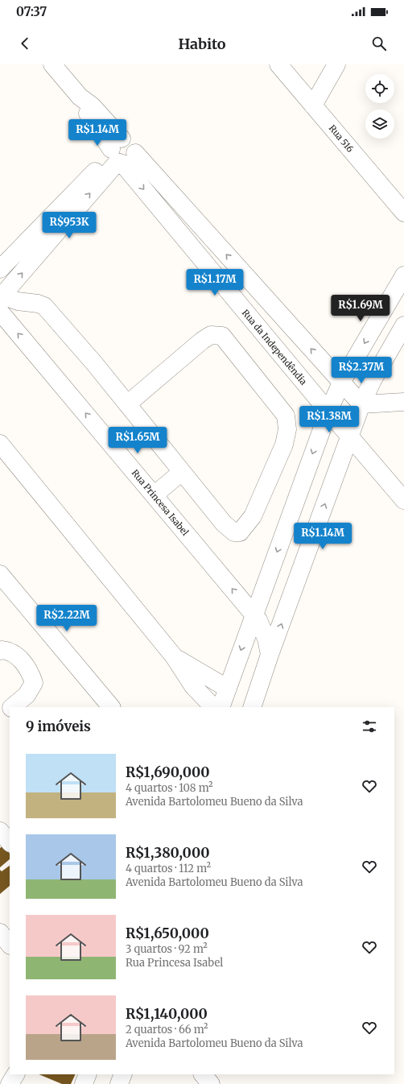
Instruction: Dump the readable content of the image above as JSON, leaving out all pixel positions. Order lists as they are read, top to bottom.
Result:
{
  "streets": {
    "street": ["Rua 516", "Rua da Independêndia", "Rua Princesa Isabel"]
  },
  "page": {
    "status": "07:37",
    "header": "Habito",
    "price": [
      "R$1.14M",
      "R$953K",
      "R$1.17M",
      "R$1.69M",
      "R$2.37M",
      "R$1.38M",
      "R$1.65M",
      "R$1.14M",
      "R$2.22M"
    ],
    "heading": "9 imóveis",
    "list": [
      {
        "name": "R$1,690,000",
        "note": "4 quartos · 108 m² · Avenida Bartolomeu Bueno da Silva"
      },
      {
        "name": "R$1,380,000",
        "note": "4 quartos · 112 m² · Avenida Bartolomeu Bueno da Silva"
      },
      {
        "name": "R$1,650,000",
        "note": "3 quartos · 92 m² · Rua Princesa Isabel"
      },
      {
        "name": "R$1,140,000",
        "note": "2 quartos · 66 m² · Avenida Bartolomeu Bueno da Silva"
      }
    ]
  }
}
